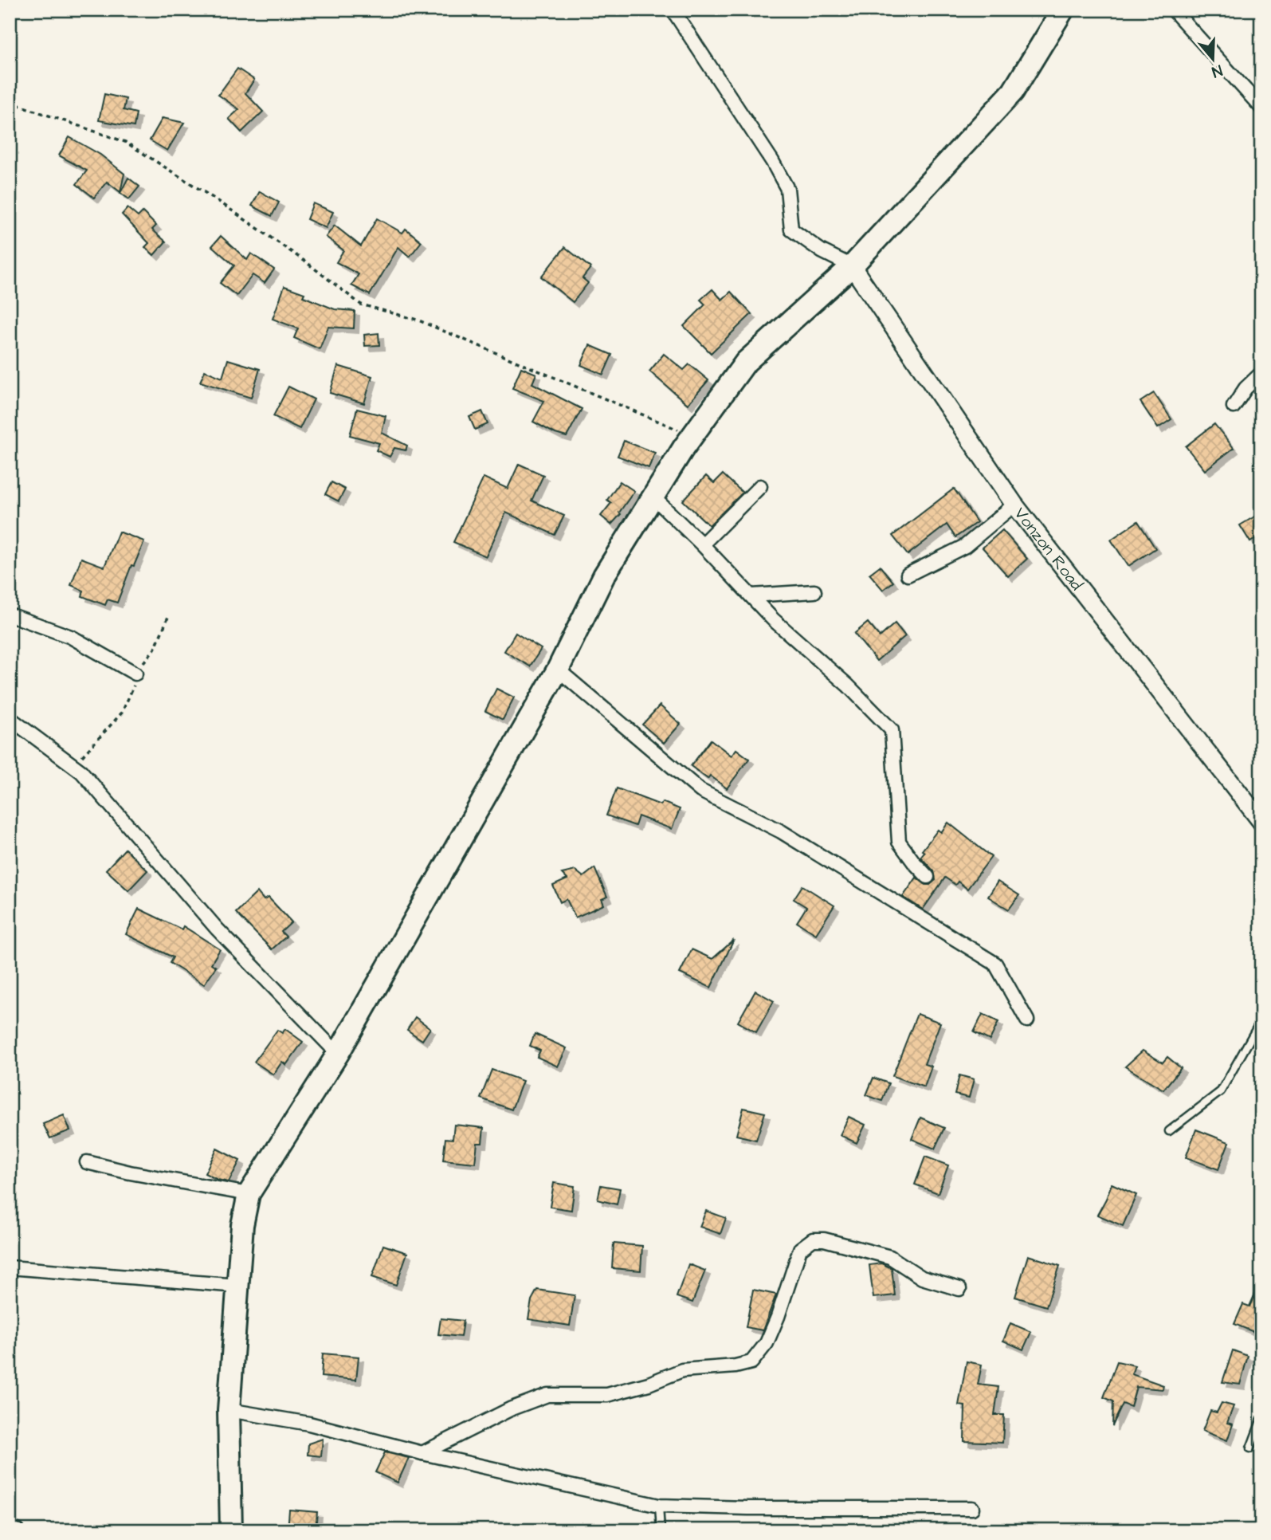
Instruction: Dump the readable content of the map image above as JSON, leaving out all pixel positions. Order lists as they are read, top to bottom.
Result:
{
  "streets": {
    "street": ["Vonzon Road"]
  },
  "north": "bottom"
}
